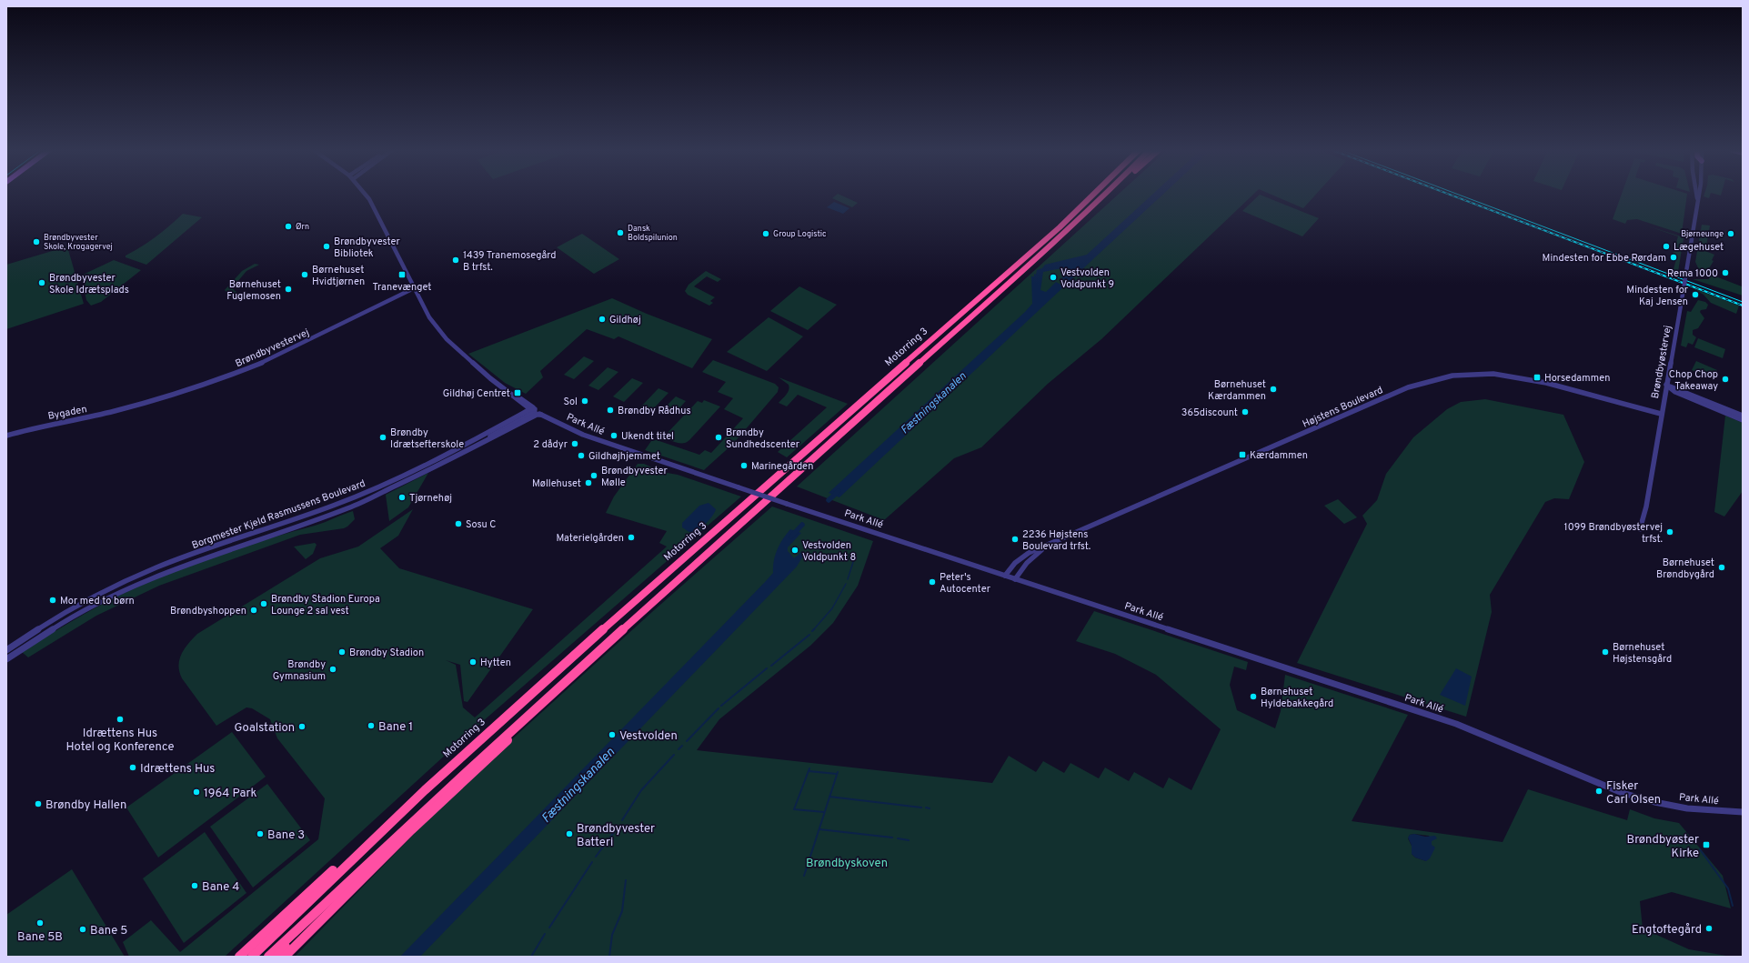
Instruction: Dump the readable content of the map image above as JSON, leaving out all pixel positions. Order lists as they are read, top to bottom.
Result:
{
  "streets": {
    "highway": ["Motorring 3"],
    "street": [
      "Brøndbyvestervej",
      "Brøndbyøstervej",
      "Højstens Boulevard",
      "Bygaden",
      "Park Allé",
      "Borgmester Kjeld Rasmussens Boulevard"
    ]
  },
  "crossings": [
    ["Brøndbyvestervej", "Bygaden"],
    ["Brøndbyvestervej", "Park Allé"],
    ["Brøndbyøstervej", "Højstens Boulevard"],
    ["Højstens Boulevard", "Park Allé"],
    ["Park Allé", "Borgmester Kjeld Rasmussens Boulevard"]
  ],
  "water": ["Fæstningskanalen"],
  "parks": ["Brøndbyskoven"],
  "places": {
    "other": [
      "Ørn",
      "Dansk Boldspilunion",
      "Group Logistic",
      "Bjørneunge",
      "Brøndbyvester Skole, Krogagervej",
      "Brøndbyvester Bibliotek",
      "Lægehuset",
      "Mindesten for Ebbe Rørdam",
      "1439 Tranemosegård B trfst.",
      "Rema 1000",
      "Børnehuset Hvidtjørnen",
      "Vestvolden Voldpunkt 9",
      "Brøndbyvester Skole Idrætsplads",
      "Børnehuset Fuglemosen",
      "Mindesten for Kaj Jensen",
      "Gildhøj",
      "Chop Chop Takeaway",
      "Børnehuset Kærdammen",
      "Sol",
      "Brøndby Rådhus",
      "365discount",
      "Ukendt titel",
      "Brøndby Idrætsefterskole",
      "Brøndby Sundhedscenter",
      "2 dådyr",
      "Gildhøjhjemmet",
      "Marinegården",
      "Brøndbyvester Mølle",
      "Møllehuset",
      "Tjørnehøj",
      "Sosu C",
      "1099 Brøndbyøstervej trfst.",
      "Materielgården",
      "2236 Højstens Boulevard trfst.",
      "Vestvolden Voldpunkt 8",
      "Børnehuset Brøndbygård",
      "Peter's Autocenter",
      "Mor med to børn",
      "Brøndby Stadion Europa Lounge 2 sal vest",
      "Brøndbyshoppen",
      "Brøndby Stadion",
      "Børnehuset Højstensgård",
      "Hytten",
      "Brøndby Gymnasium",
      "Børnehuset Hyldebakkegård",
      "Idrættens Hus Hotel og Konference",
      "Bane 1",
      "Goalstation",
      "Vestvolden",
      "Idrættens Hus",
      "Fisker Carl Olsen",
      "1964 Park",
      "Brøndby Hallen",
      "Bane 3",
      "Brøndbyvester Batteri",
      "Bane 4",
      "Bane 5B",
      "Engtoftegård",
      "Bane 5"
    ],
    "transit": [
      "Tranevænget",
      "Horsedammen",
      "Gildhøj Centret",
      "Kærdammen",
      "Brøndbyøster Kirke"
    ]
  }
}
